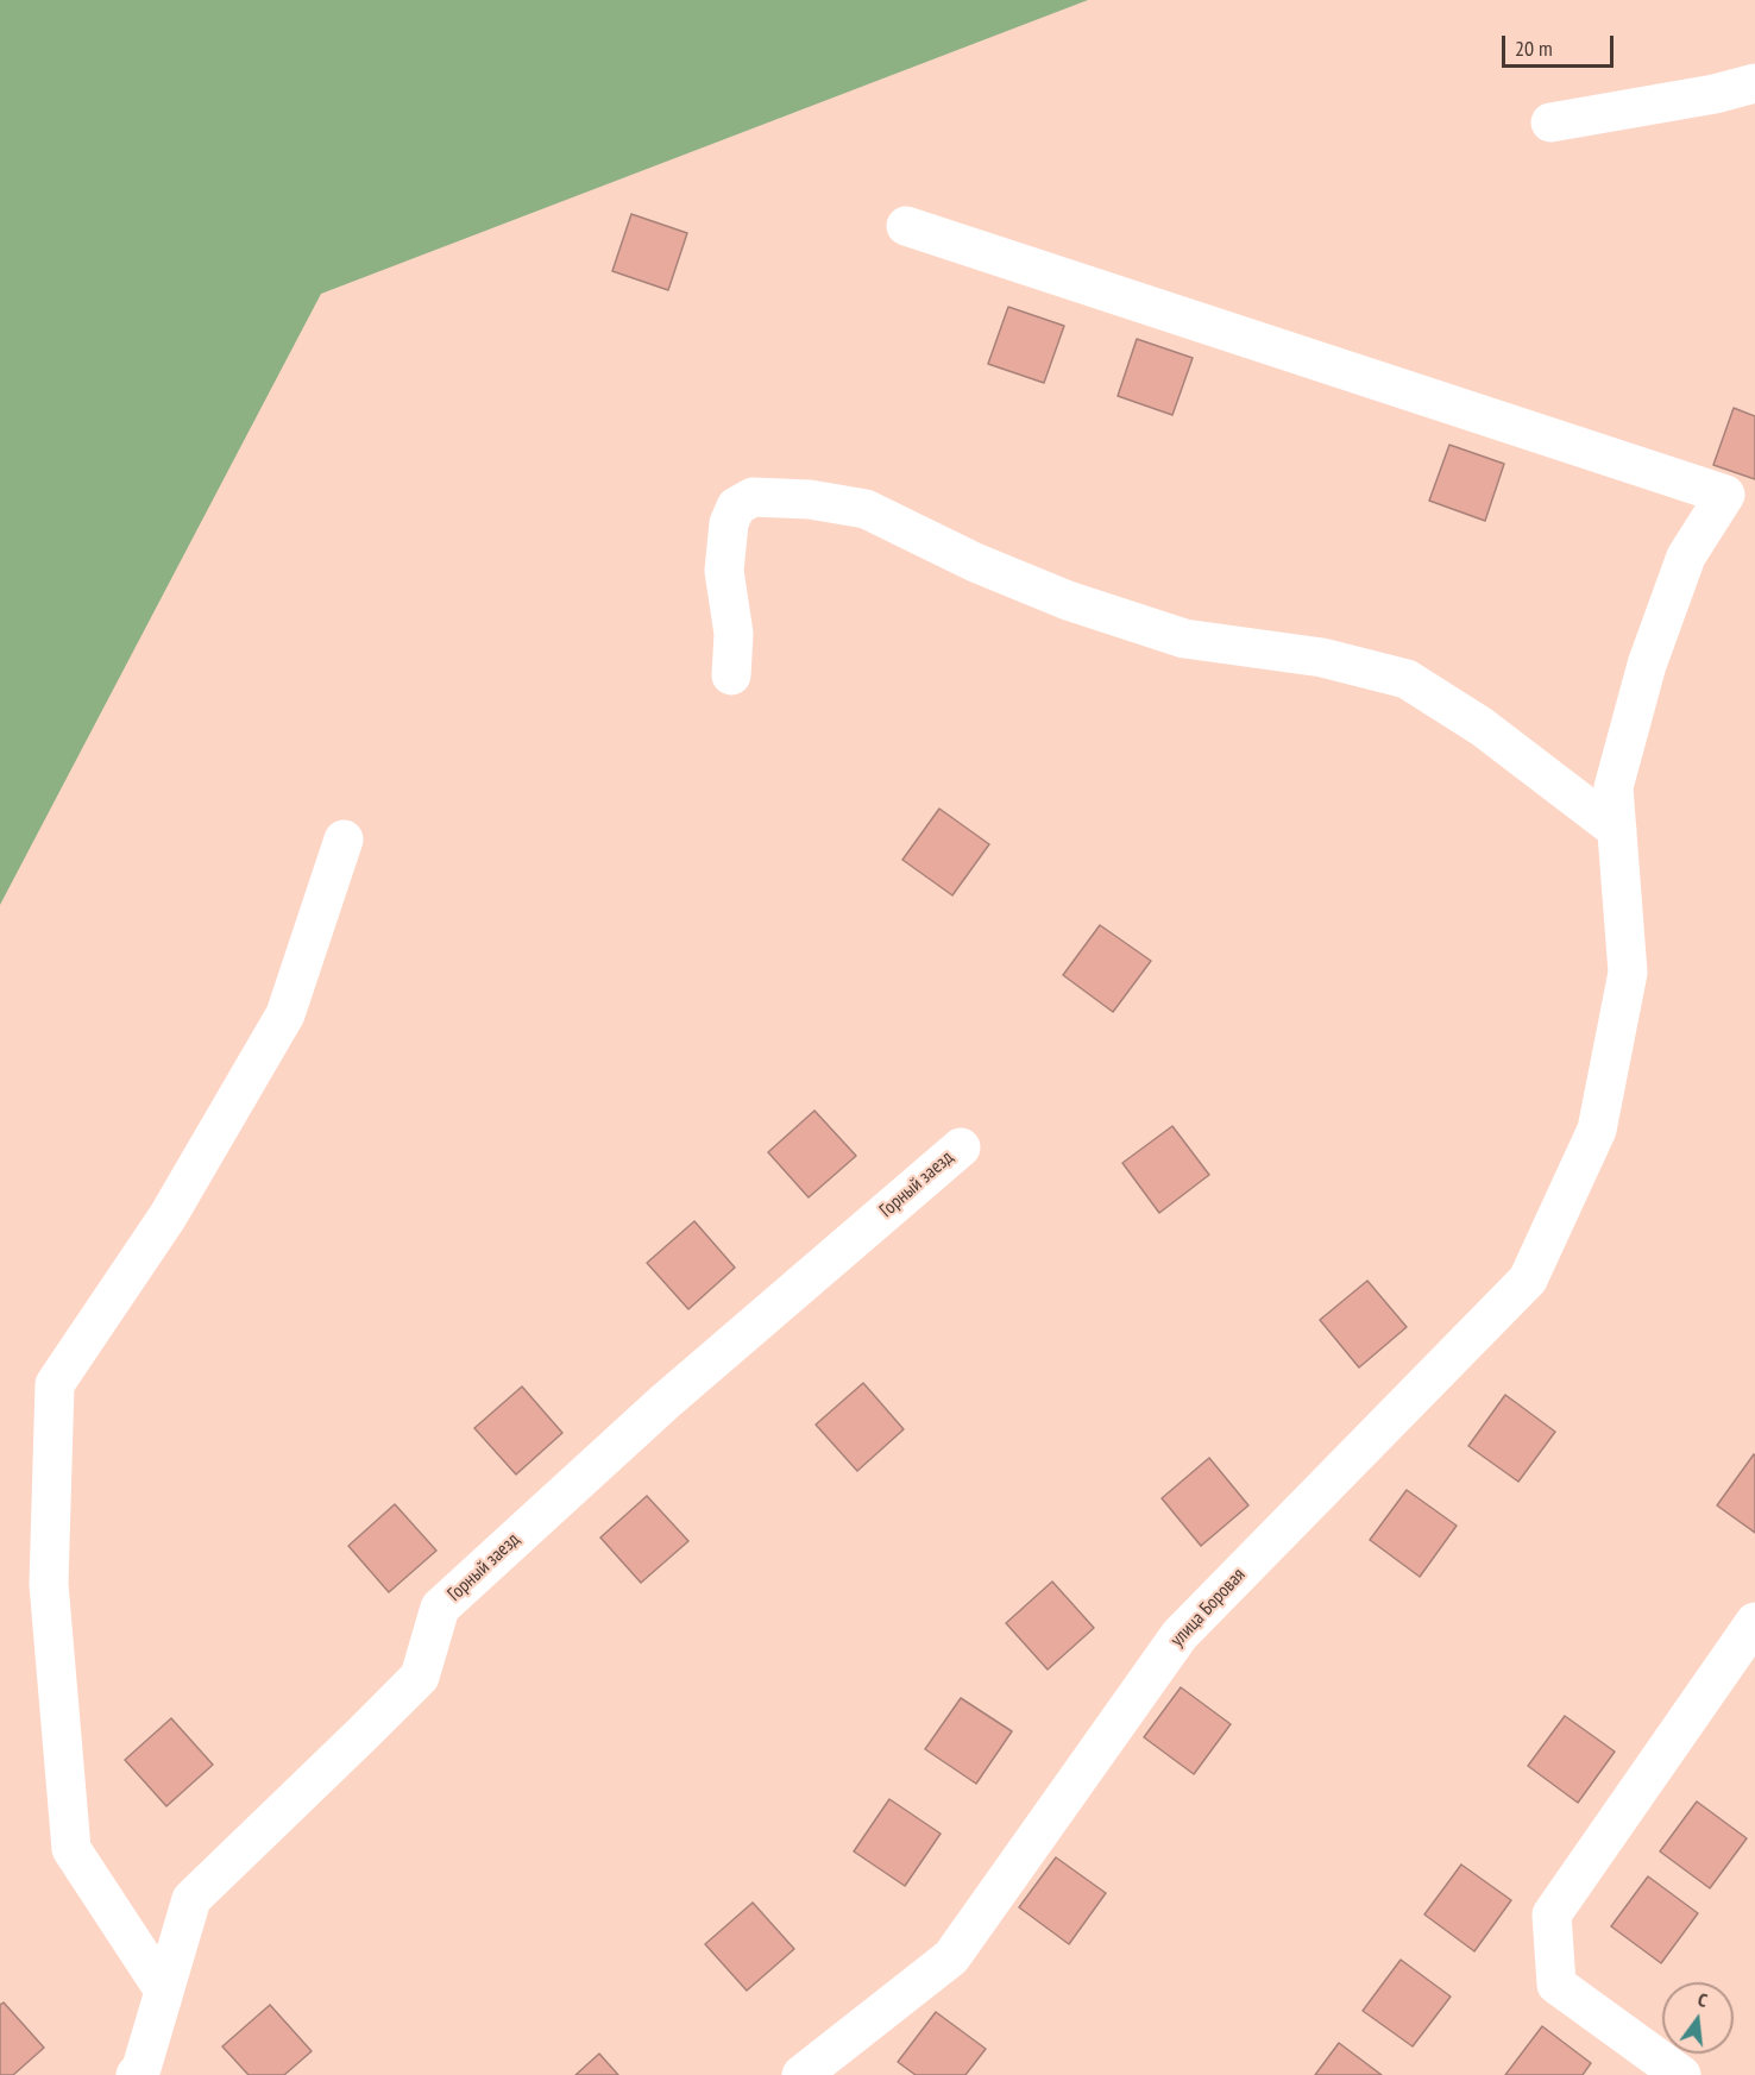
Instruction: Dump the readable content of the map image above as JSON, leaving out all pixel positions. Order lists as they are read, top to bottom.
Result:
{
  "streets": {
    "street": ["Горный заезд", "улица Боровая"]
  },
  "scale_bar": "20 m",
  "north": "top"
}
